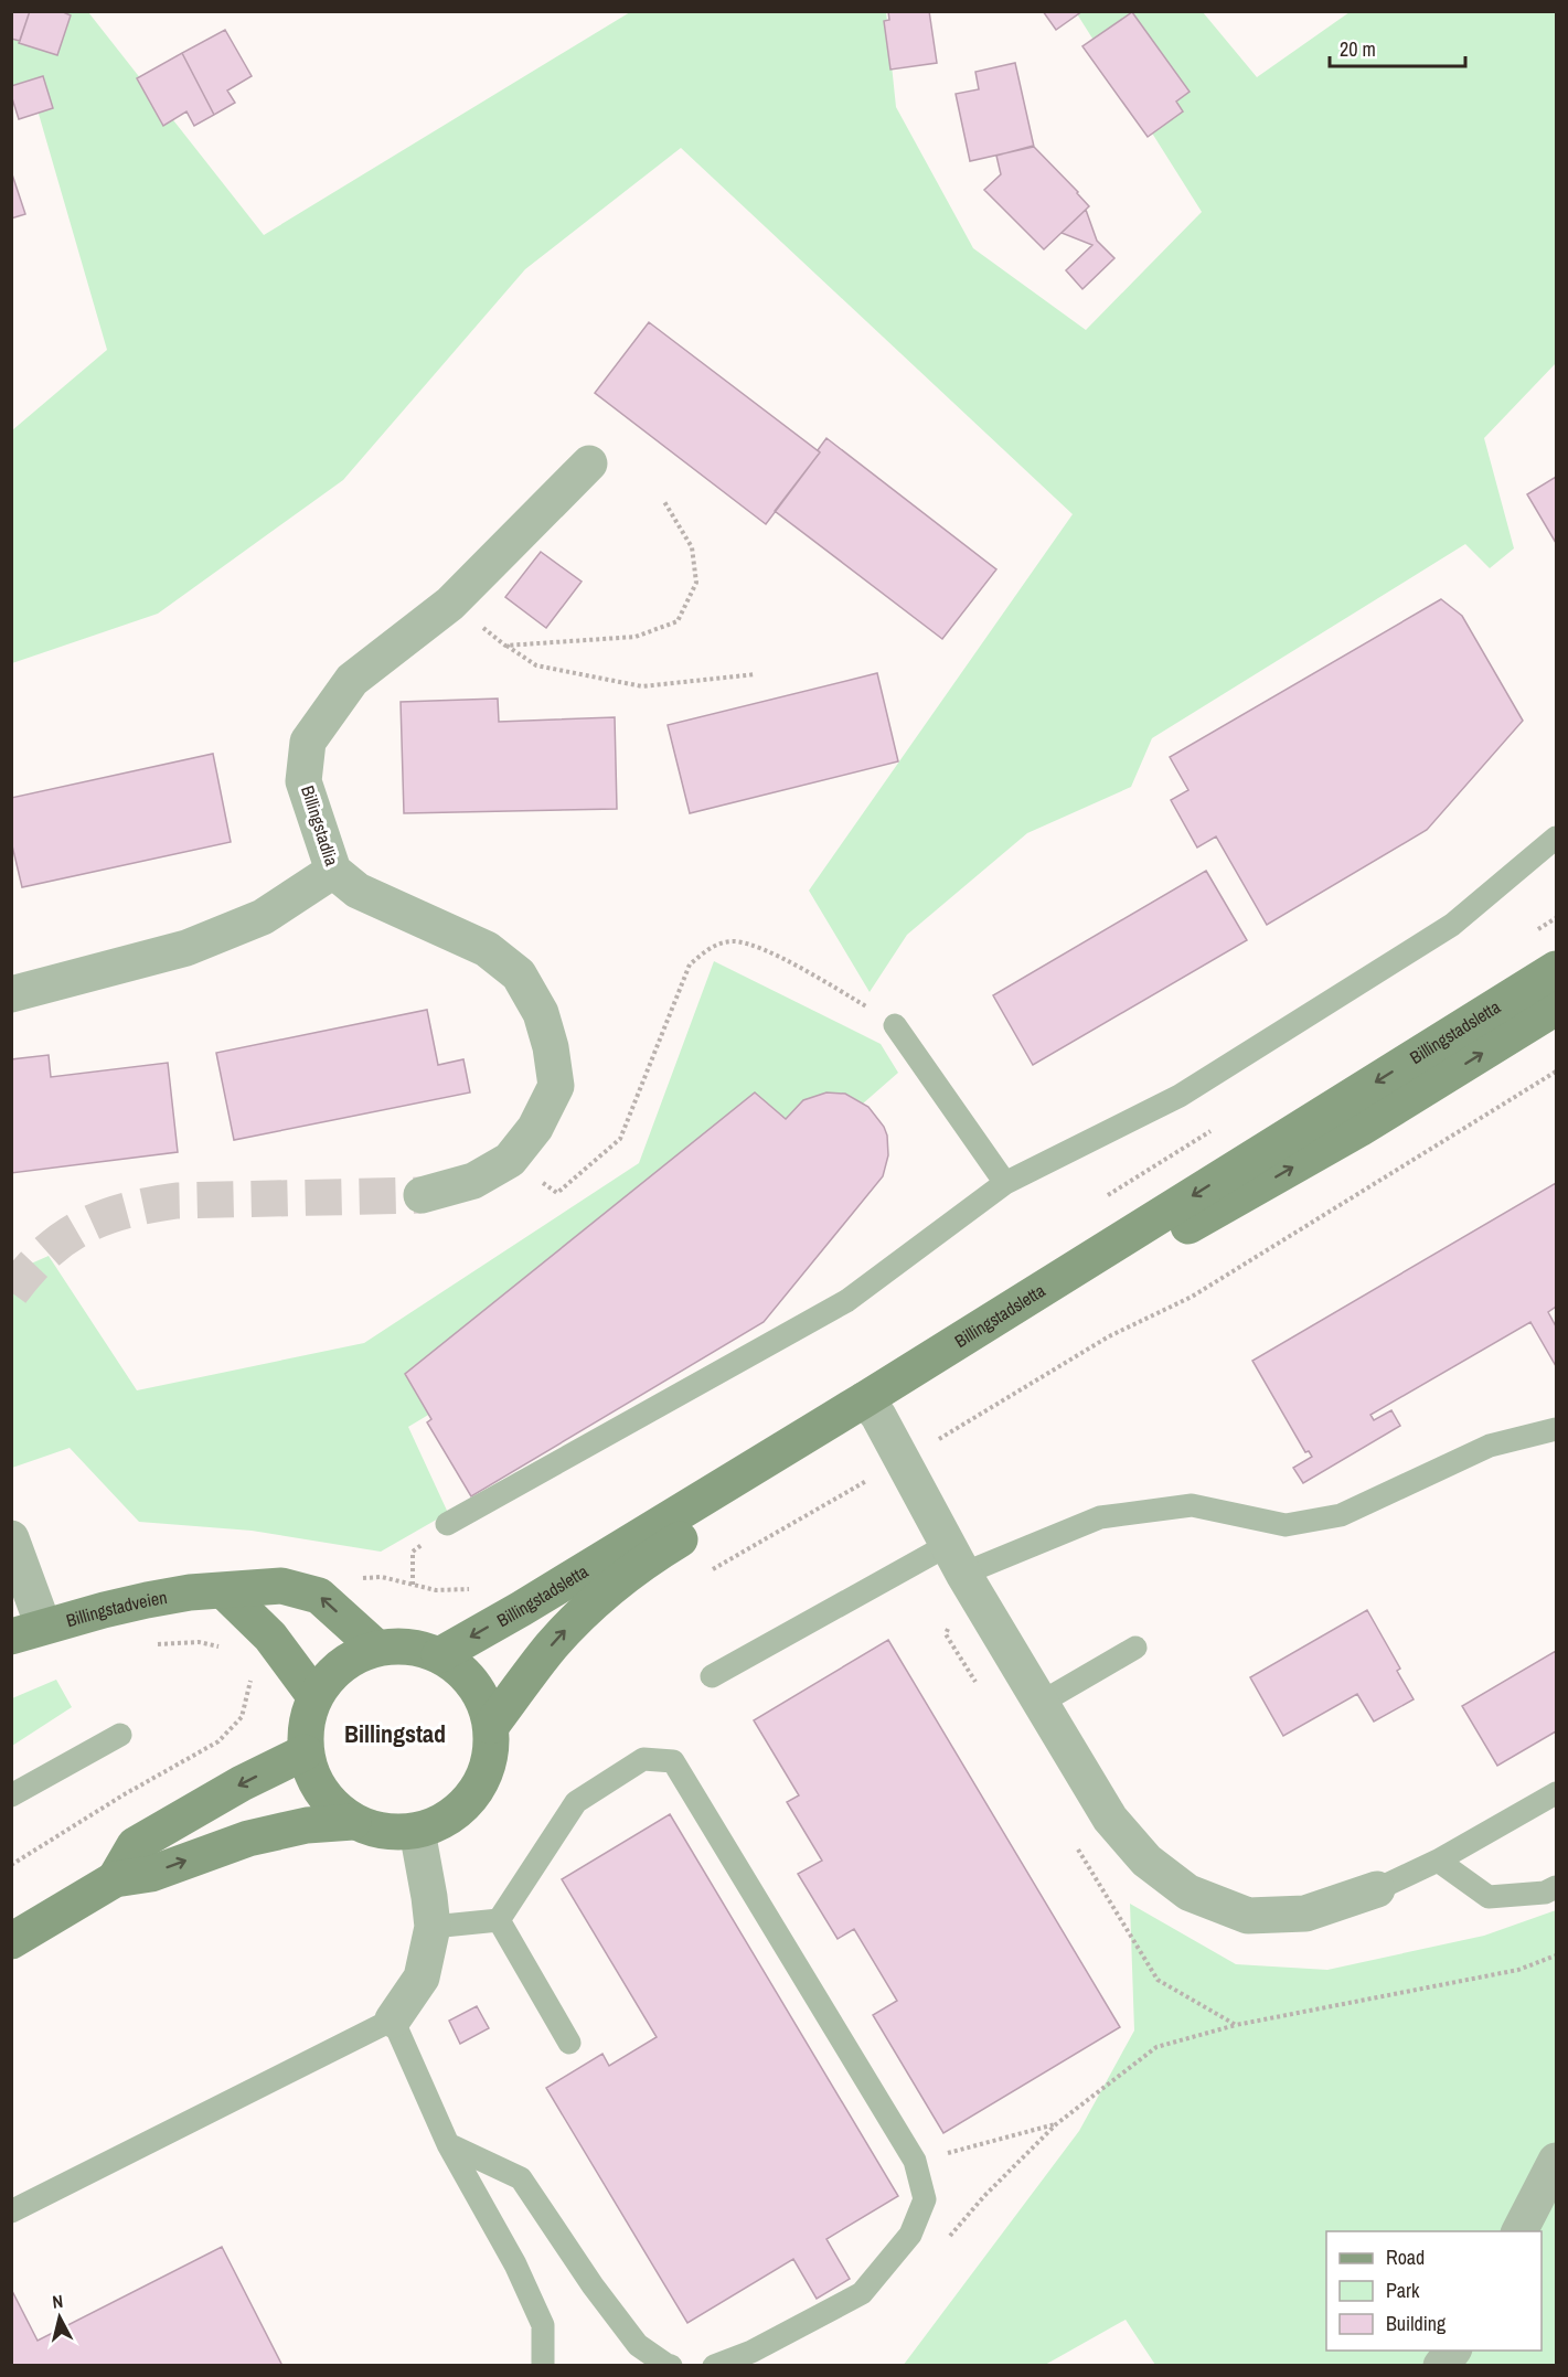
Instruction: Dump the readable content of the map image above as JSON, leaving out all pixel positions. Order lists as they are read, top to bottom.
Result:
{
  "streets": {
    "main road": ["Billingstadsletta", "Billingstadveien"],
    "street": ["Billingstadlia"]
  },
  "crossings": [
    ["Billingstadsletta", "Billingstadveien"]
  ],
  "one_way": ["Billingstadveien"],
  "districts": ["Billingstad"],
  "legend": ["Road", "Park", "Building"],
  "scale_bar": "20 m",
  "north": "top"
}
